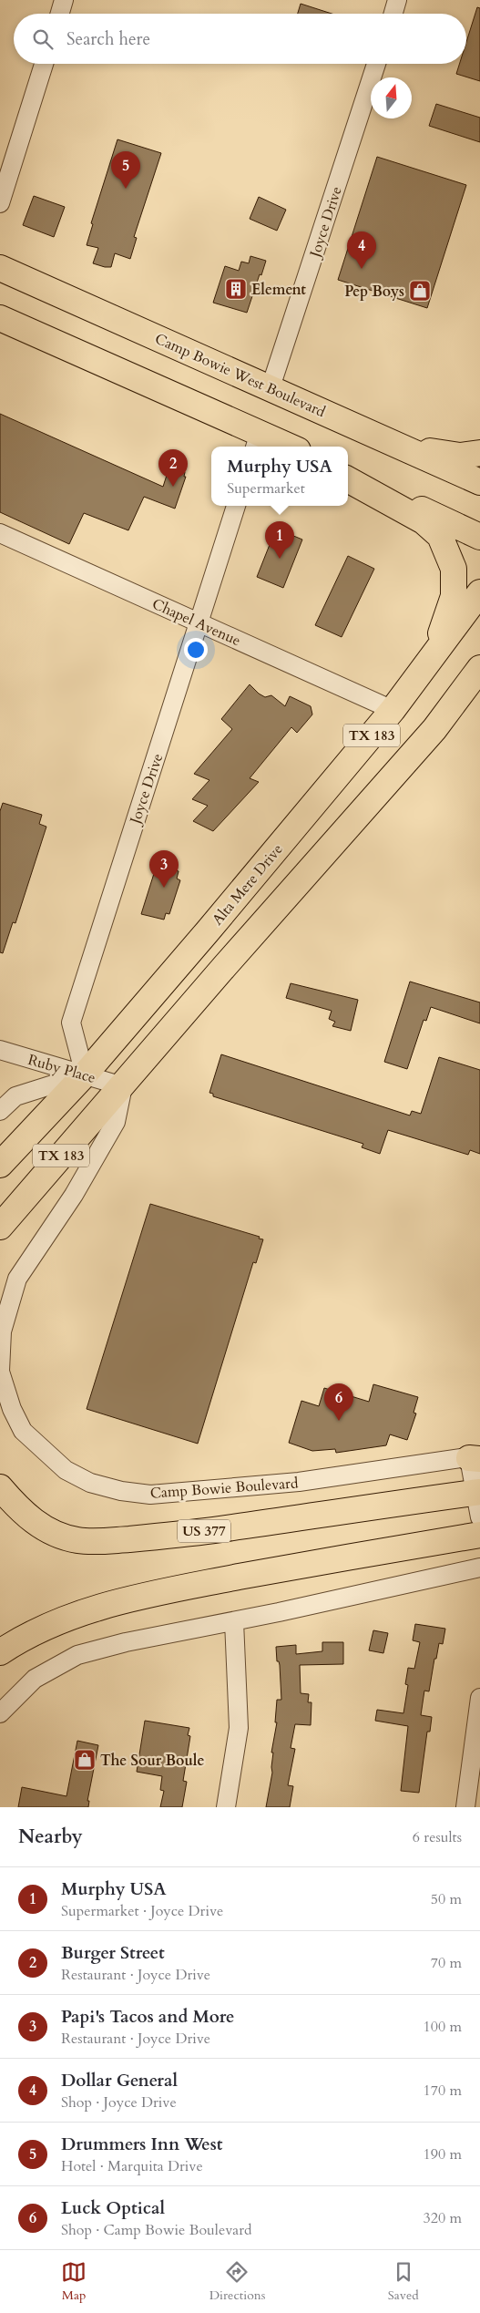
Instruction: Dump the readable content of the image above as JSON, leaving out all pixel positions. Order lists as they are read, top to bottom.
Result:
{
  "streets": {
    "main road": [
      "Camp Bowie West Boulevard",
      "TX 183",
      "Alta Mere Drive",
      "US 377"
    ],
    "street": [
      "Joyce Drive",
      "Chapel Avenue",
      "Ruby Place",
      "Camp Bowie Boulevard"
    ]
  },
  "crossings": [
    ["Joyce Drive", "Camp Bowie West Boulevard"],
    ["Joyce Drive", "Chapel Avenue"],
    ["Joyce Drive", "Alta Mere Drive"],
    ["Joyce Drive", "Ruby Place"],
    ["Chapel Avenue", "Alta Mere Drive"],
    ["TX 183", "Ruby Place"],
    ["TX 183", "Camp Bowie Boulevard"],
    ["Alta Mere Drive", "Ruby Place"],
    ["Ruby Place", "Camp Bowie Boulevard"]
  ],
  "places": {
    "building": ["Element"],
    "shop": ["Pep Boys", "The Sour Boule"]
  },
  "north": "top",
  "page": {
    "search": "Search here",
    "pins": [
      "5",
      "4",
      "2",
      "1",
      "3",
      "6"
    ],
    "popup": ["Murphy USA", "Supermarket"],
    "heading": ["Nearby", "6 results"],
    "list": [
      {
        "mark": "1",
        "name": "Murphy USA",
        "note": "Supermarket · Joyce Drive",
        "value": "50 m"
      },
      {
        "mark": "2",
        "name": "Burger Street",
        "note": "Restaurant · Joyce Drive",
        "value": "70 m"
      },
      {
        "mark": "3",
        "name": "Papi's Tacos and More",
        "note": "Restaurant · Joyce Drive",
        "value": "100 m"
      },
      {
        "mark": "4",
        "name": "Dollar General",
        "note": "Shop · Joyce Drive",
        "value": "170 m"
      },
      {
        "mark": "5",
        "name": "Drummers Inn West",
        "note": "Hotel · Marquita Drive",
        "value": "190 m"
      },
      {
        "mark": "6",
        "name": "Luck Optical",
        "note": "Shop · Camp Bowie Boulevard",
        "value": "320 m"
      }
    ],
    "nav": ["Map", "Directions", "Saved"]
  }
}
